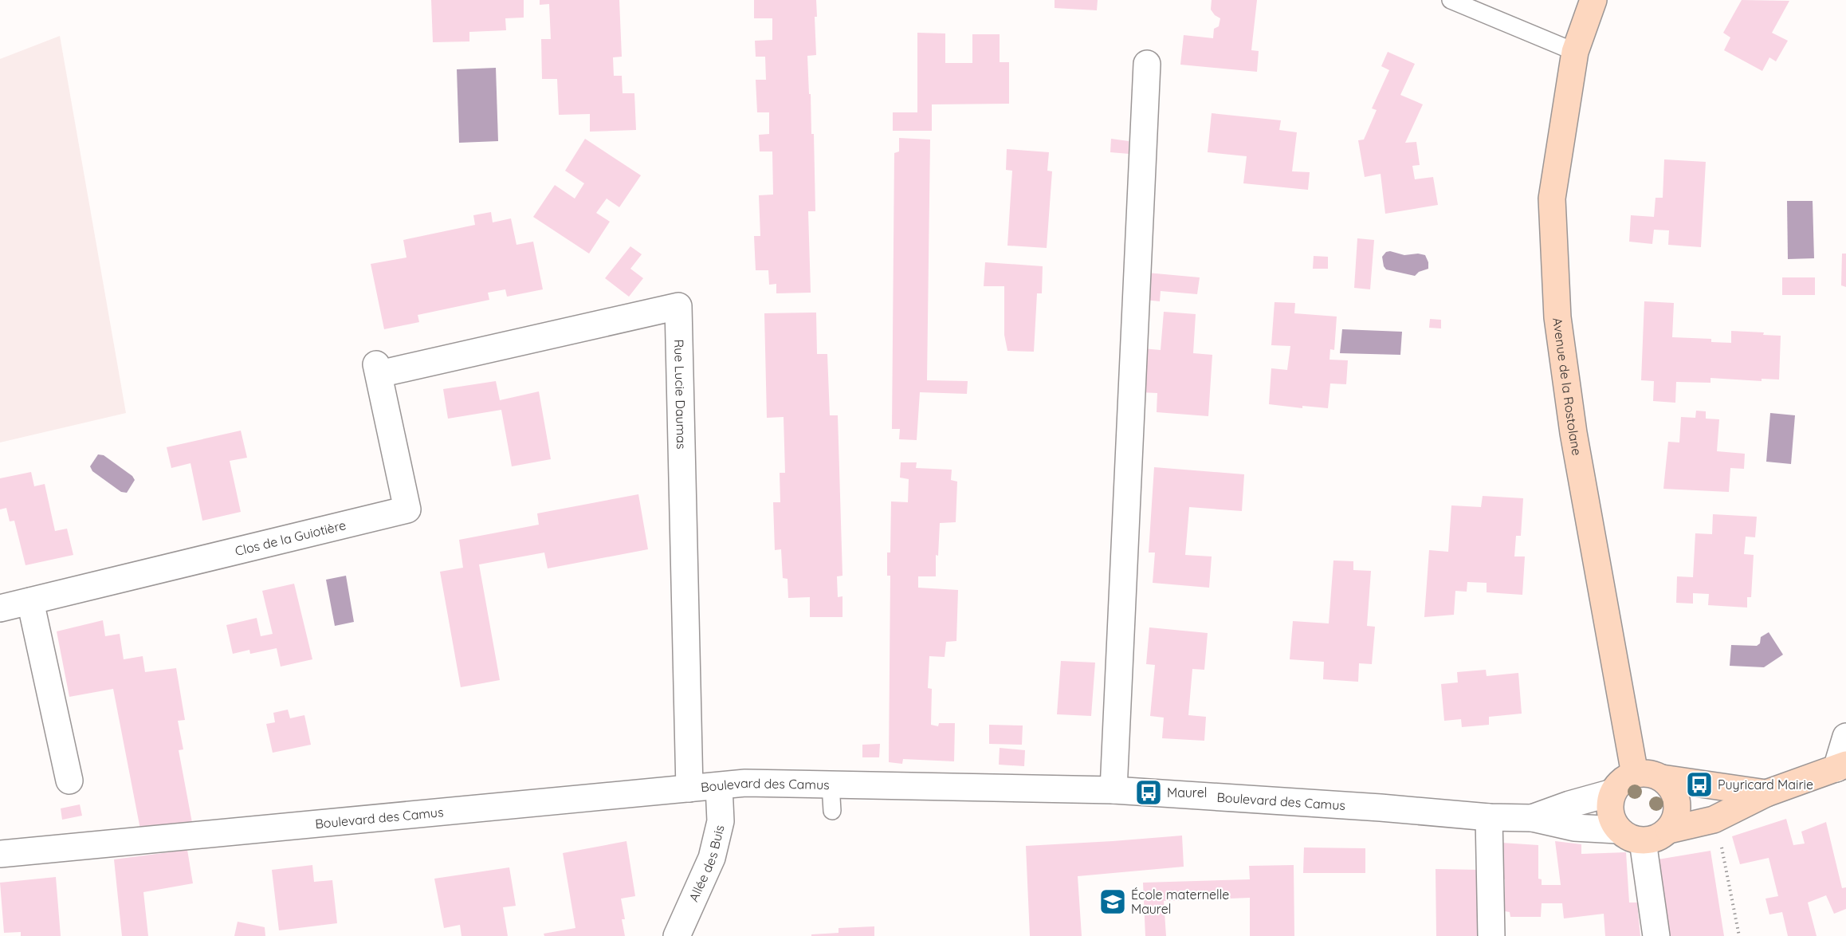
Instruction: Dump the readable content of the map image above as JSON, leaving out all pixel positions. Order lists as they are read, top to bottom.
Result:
{
  "streets": {
    "street": [
      "Avenue de la Rostolane",
      "Rue Lucie Daumas",
      "Clos de la Guiotière",
      "Boulevard des Camus",
      "Allée des Buis"
    ]
  },
  "crossings": [
    ["Avenue de la Rostolane", "Boulevard des Camus"],
    ["Rue Lucie Daumas", "Clos de la Guiotière"],
    ["Rue Lucie Daumas", "Boulevard des Camus"],
    ["Boulevard des Camus", "Allée des Buis"]
  ],
  "places": {
    "bus stop": ["Puyricard Mairie", "Maurel"],
    "school or university": ["École maternelle Maurel"]
  }
}
